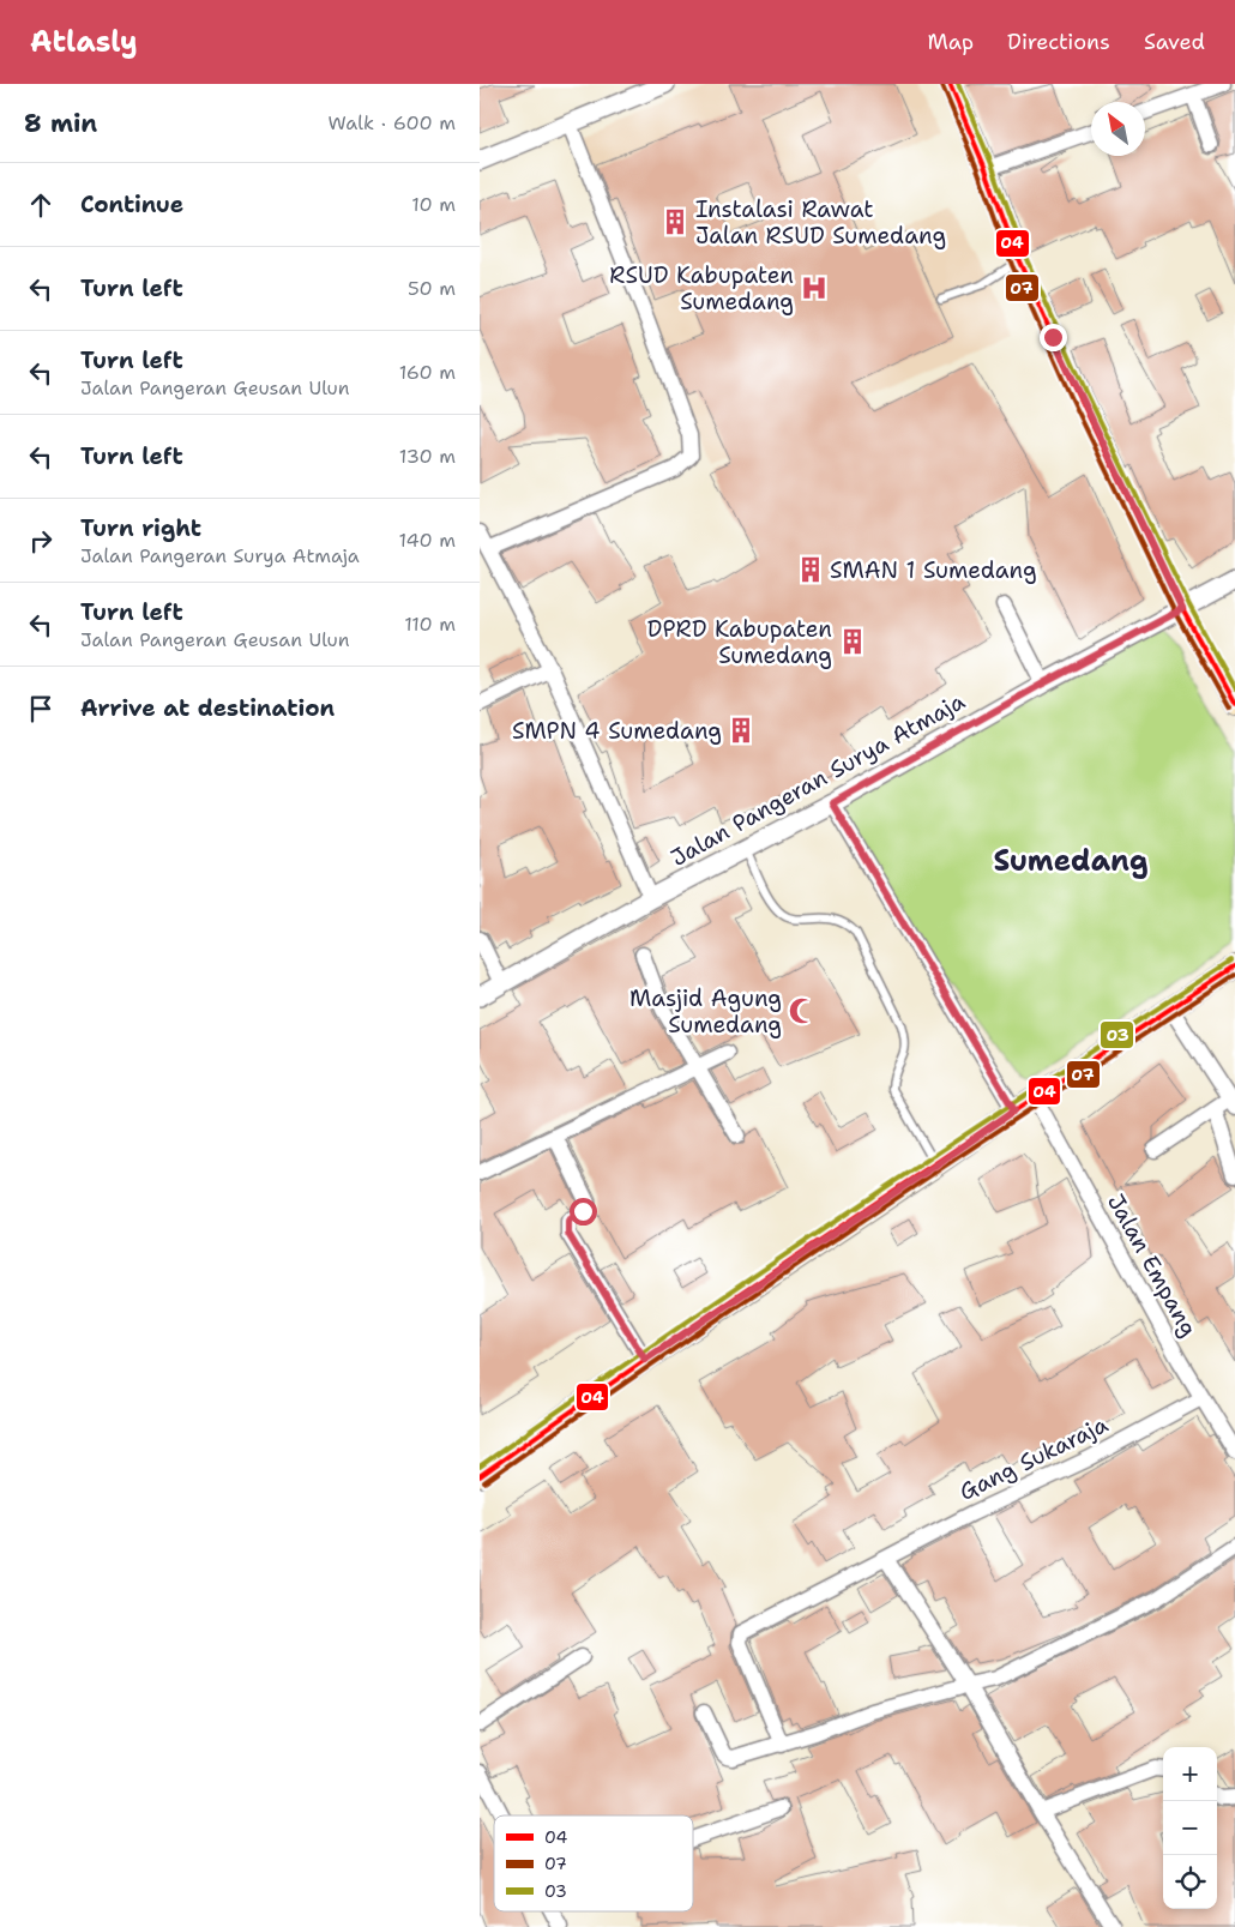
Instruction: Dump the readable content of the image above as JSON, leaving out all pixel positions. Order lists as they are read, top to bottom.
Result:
{
  "streets": {
    "street": ["Jalan Pangeran Surya Atmaja", "Jalan Empang", "Gang Sukaraja"]
  },
  "crossings": [
    ["Jalan Empang", "Gang Sukaraja"]
  ],
  "districts": ["Sumedang"],
  "places": {
    "building": [
      "Instalasi Rawat Jalan RSUD Sumedang",
      "SMAN 1 Sumedang",
      "DPRD Kabupaten Sumedang",
      "SMPN 4 Sumedang"
    ],
    "hospital": ["RSUD Kabupaten Sumedang"],
    "mosque": ["Masjid Agung Sumedang"]
  },
  "lines": ["transit line 04", "transit line 03", "transit line 07"],
  "legend": ["04", "07", "03"],
  "north": "top left",
  "page": {
    "header": "Atlasly",
    "nav": ["Map", "Directions", "Saved"],
    "heading": ["8 min", "Walk · 600 m"],
    "list": [
      ["Continue", "10 m"],
      ["Turn left", "50 m"],
      ["Turn left", "Jalan Pangeran Geusan Ulun", "160 m"],
      ["Turn left", "130 m"],
      ["Turn right", "Jalan Pangeran Surya Atmaja", "140 m"],
      ["Turn left", "Jalan Pangeran Geusan Ulun", "110 m"],
      "Arrive at destination"
    ],
    "map_buttons": ["+", "−"]
  }
}
